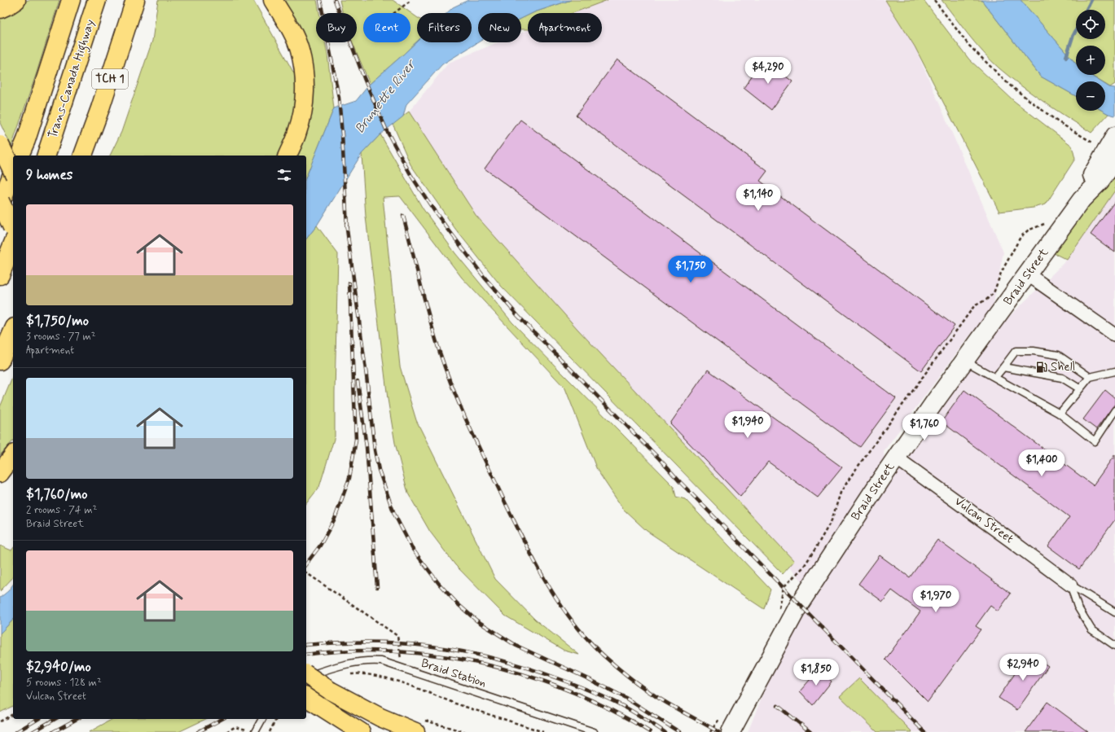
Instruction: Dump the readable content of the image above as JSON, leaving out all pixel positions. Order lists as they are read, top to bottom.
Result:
{
  "streets": {
    "main road": ["Trans-Canada Highway", "TCH 1"],
    "street": ["Braid Street", "Vulcan Street"],
    "lane": ["Braid Station"]
  },
  "crossings": [
    ["Braid Street", "Vulcan Street"]
  ],
  "water": ["Brunette River"],
  "places": {
    "fuel station": ["Shell"]
  },
  "page": {
    "map_buttons": ["+", "−"],
    "chip": [
      "Buy",
      "Rent",
      "Filters",
      "New",
      "Apartment"
    ],
    "price": [
      "$4,290",
      "$1,140",
      "$1,750",
      "$1,940",
      "$1,760",
      "$1,400",
      "$1,970",
      "$2,940",
      "$1,850"
    ],
    "heading": "9 homes",
    "list": [
      {
        "name": "$1,750/mo",
        "note": "3 rooms · 77 m² · Apartment"
      },
      {
        "name": "$1,760/mo",
        "note": "2 rooms · 74 m² · Braid Street"
      },
      {
        "name": "$2,940/mo",
        "note": "5 rooms · 128 m² · Vulcan Street"
      }
    ]
  }
}
